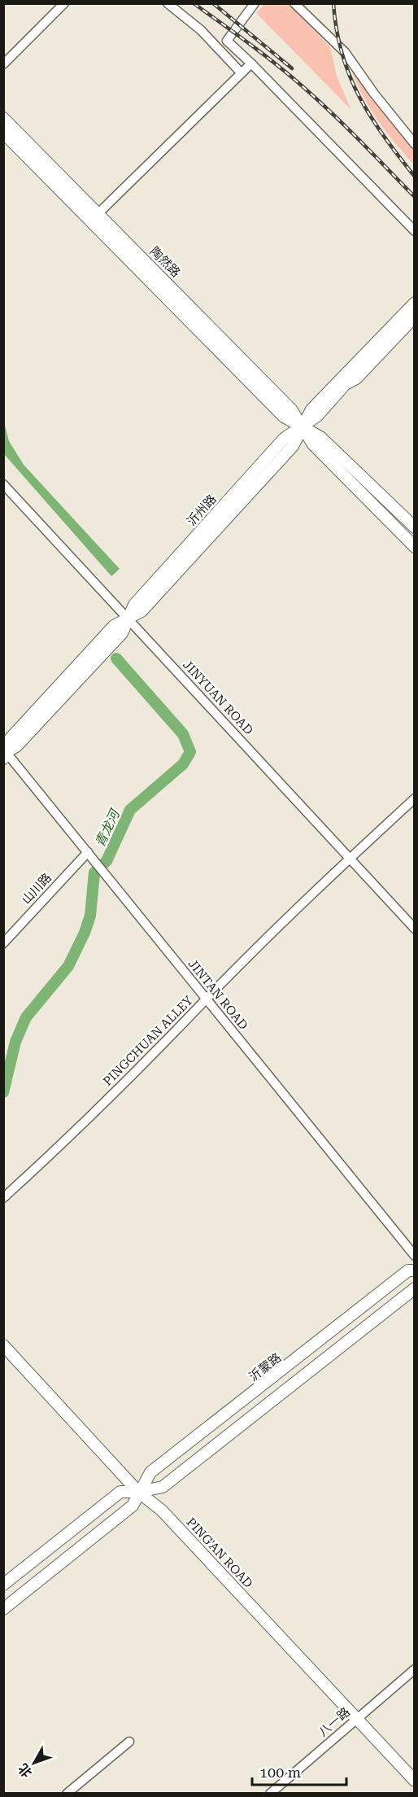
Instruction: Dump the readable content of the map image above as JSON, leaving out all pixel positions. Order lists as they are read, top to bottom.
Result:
{
  "streets": {
    "main road": [
      "陶然路",
      "沂州路",
      "沂蒙路",
      "PING'AN ROAD"
    ],
    "street": [
      "JINYUAN ROAD",
      "山川路",
      "JINTAN ROAD",
      "PINGCHUAN ALLEY",
      "八一路"
    ]
  },
  "crossings": [
    ["陶然路", "沂州路"],
    ["沂州路", "JINYUAN ROAD"],
    ["沂州路", "JINTAN ROAD"],
    ["JINYUAN ROAD", "PINGCHUAN ALLEY"],
    ["山川路", "JINTAN ROAD"],
    ["JINTAN ROAD", "PINGCHUAN ALLEY"],
    ["沂蒙路", "PING'AN ROAD"],
    ["PING'AN ROAD", "八一路"]
  ],
  "water": ["青龙河"],
  "scale_bar": "100 m",
  "north": "bottom left"
}
